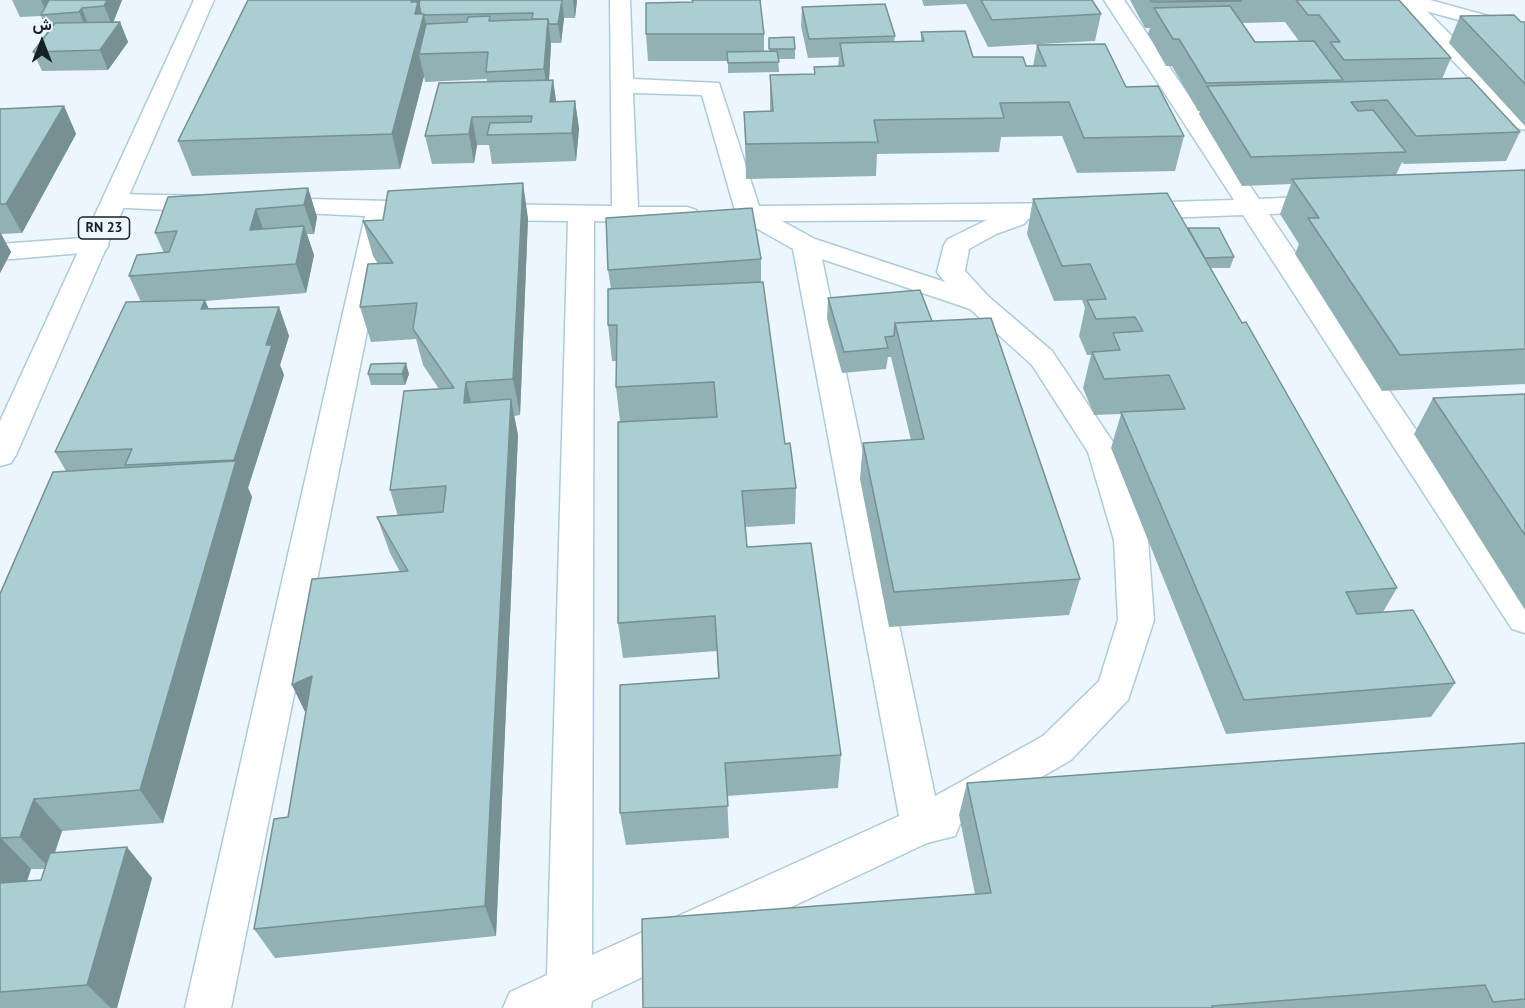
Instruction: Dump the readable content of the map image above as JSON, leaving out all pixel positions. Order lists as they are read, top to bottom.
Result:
{
  "streets": {
    "street": ["RN 23"]
  },
  "north": "top"
}
